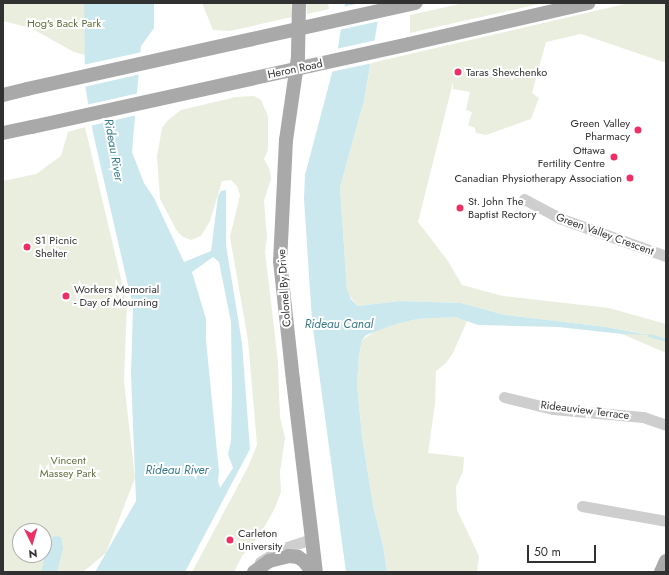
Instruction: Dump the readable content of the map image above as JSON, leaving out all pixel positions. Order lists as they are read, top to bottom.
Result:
{
  "streets": {
    "main road": ["Heron Road", "Colonel By Drive"],
    "street": ["Green Valley Crescent", "Rideauview Terrace"]
  },
  "water": ["Rideau River", "Rideau Canal"],
  "parks": ["Hog's Back Park", "Vincent Massey Park"],
  "places": [
    "Taras Shevchenko",
    "Green Valley Pharmacy",
    "Ottawa Fertility Centre",
    "Canadian Physiotherapy Association",
    "St. John The Baptist Rectory",
    "S1 Picnic Shelter",
    "Workers Memorial - Day of Mourning",
    "Carleton University"
  ],
  "scale_bar": "50 m",
  "north": "bottom"
}
